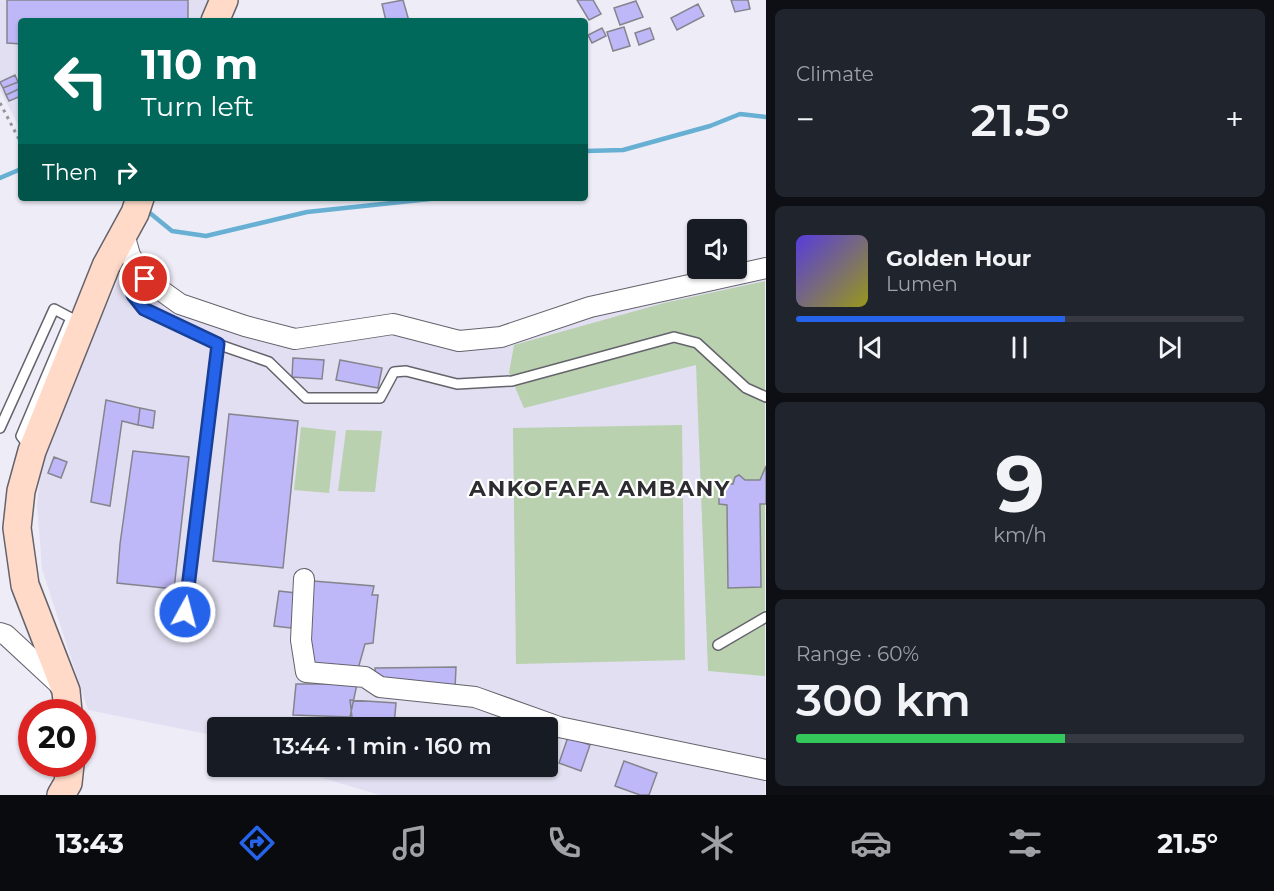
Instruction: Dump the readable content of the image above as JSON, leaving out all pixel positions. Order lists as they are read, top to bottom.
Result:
{
  "districts": ["ANKOFAFA AMBANY"],
  "page": {
    "tile": [
      "Climate",
      ["9", "km/h"],
      ["Range · 60%", "300 km"]
    ],
    "turn": ["110 m", "Turn left"],
    "heat": ["−", "21.5°", "+"],
    "then": "Then",
    "song": ["Golden Hour", "Lumen"],
    "limit": "20",
    "trip": "13:44 · 1 min · 160 m",
    "tabs": ["13:43", "21.5°"]
  }
}
